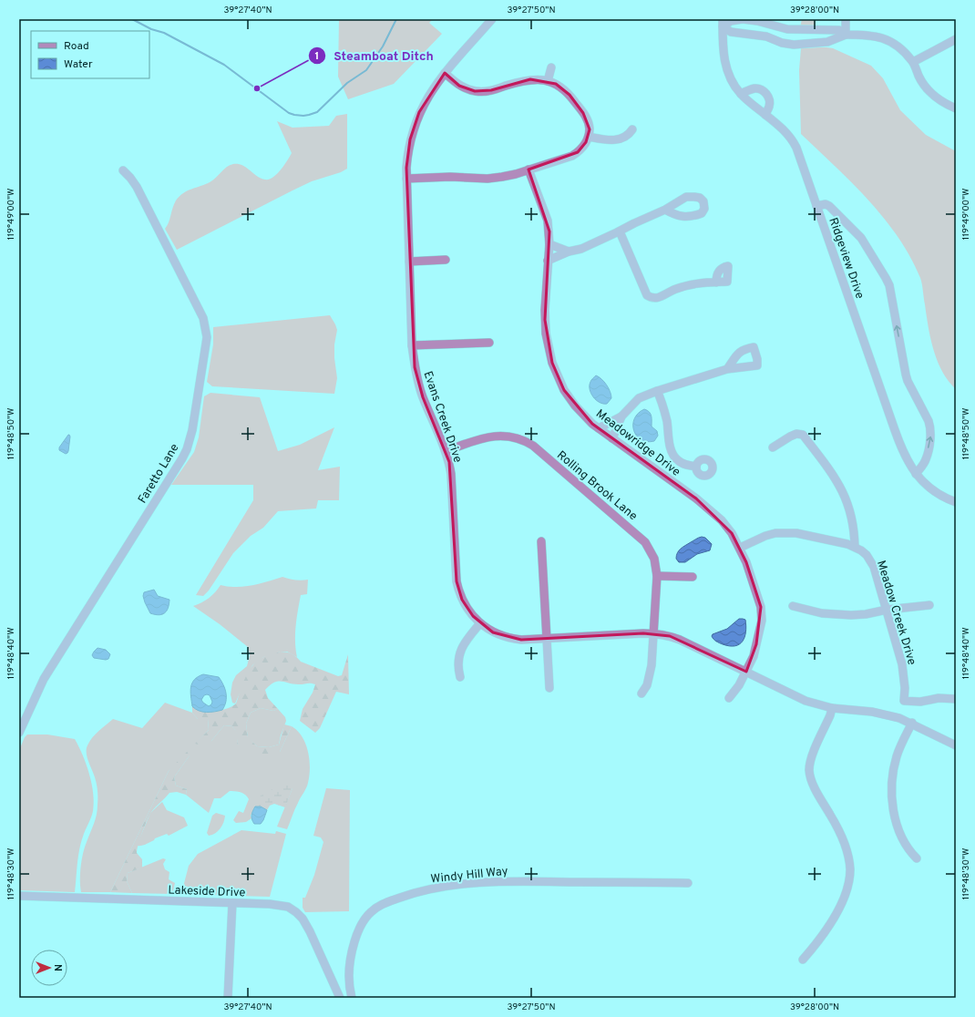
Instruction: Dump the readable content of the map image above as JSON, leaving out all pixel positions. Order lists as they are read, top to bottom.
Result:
{
  "streets": {
    "street": [
      "Ridgeview Drive",
      "Evans Creek Drive",
      "Meadowridge Drive",
      "Faretto Lane",
      "Rolling Brook Lane",
      "Meadow Creek Drive",
      "Windy Hill Way",
      "Lakeside Drive"
    ]
  },
  "crossings": [
    ["Evans Creek Drive", "Meadowridge Drive"],
    ["Evans Creek Drive", "Rolling Brook Lane"],
    ["Meadowridge Drive", "Meadow Creek Drive"]
  ],
  "places": ["Steamboat Ditch"],
  "legend": ["Road", "Water"],
  "north": "right",
  "coordinates": [
    "39°27'40\"N",
    "39°27'50\"N",
    "39°28'00\"N",
    "119°49'00\"W",
    "119°48'50\"W",
    "119°48'40\"W",
    "119°48'30\"W"
  ]
}
